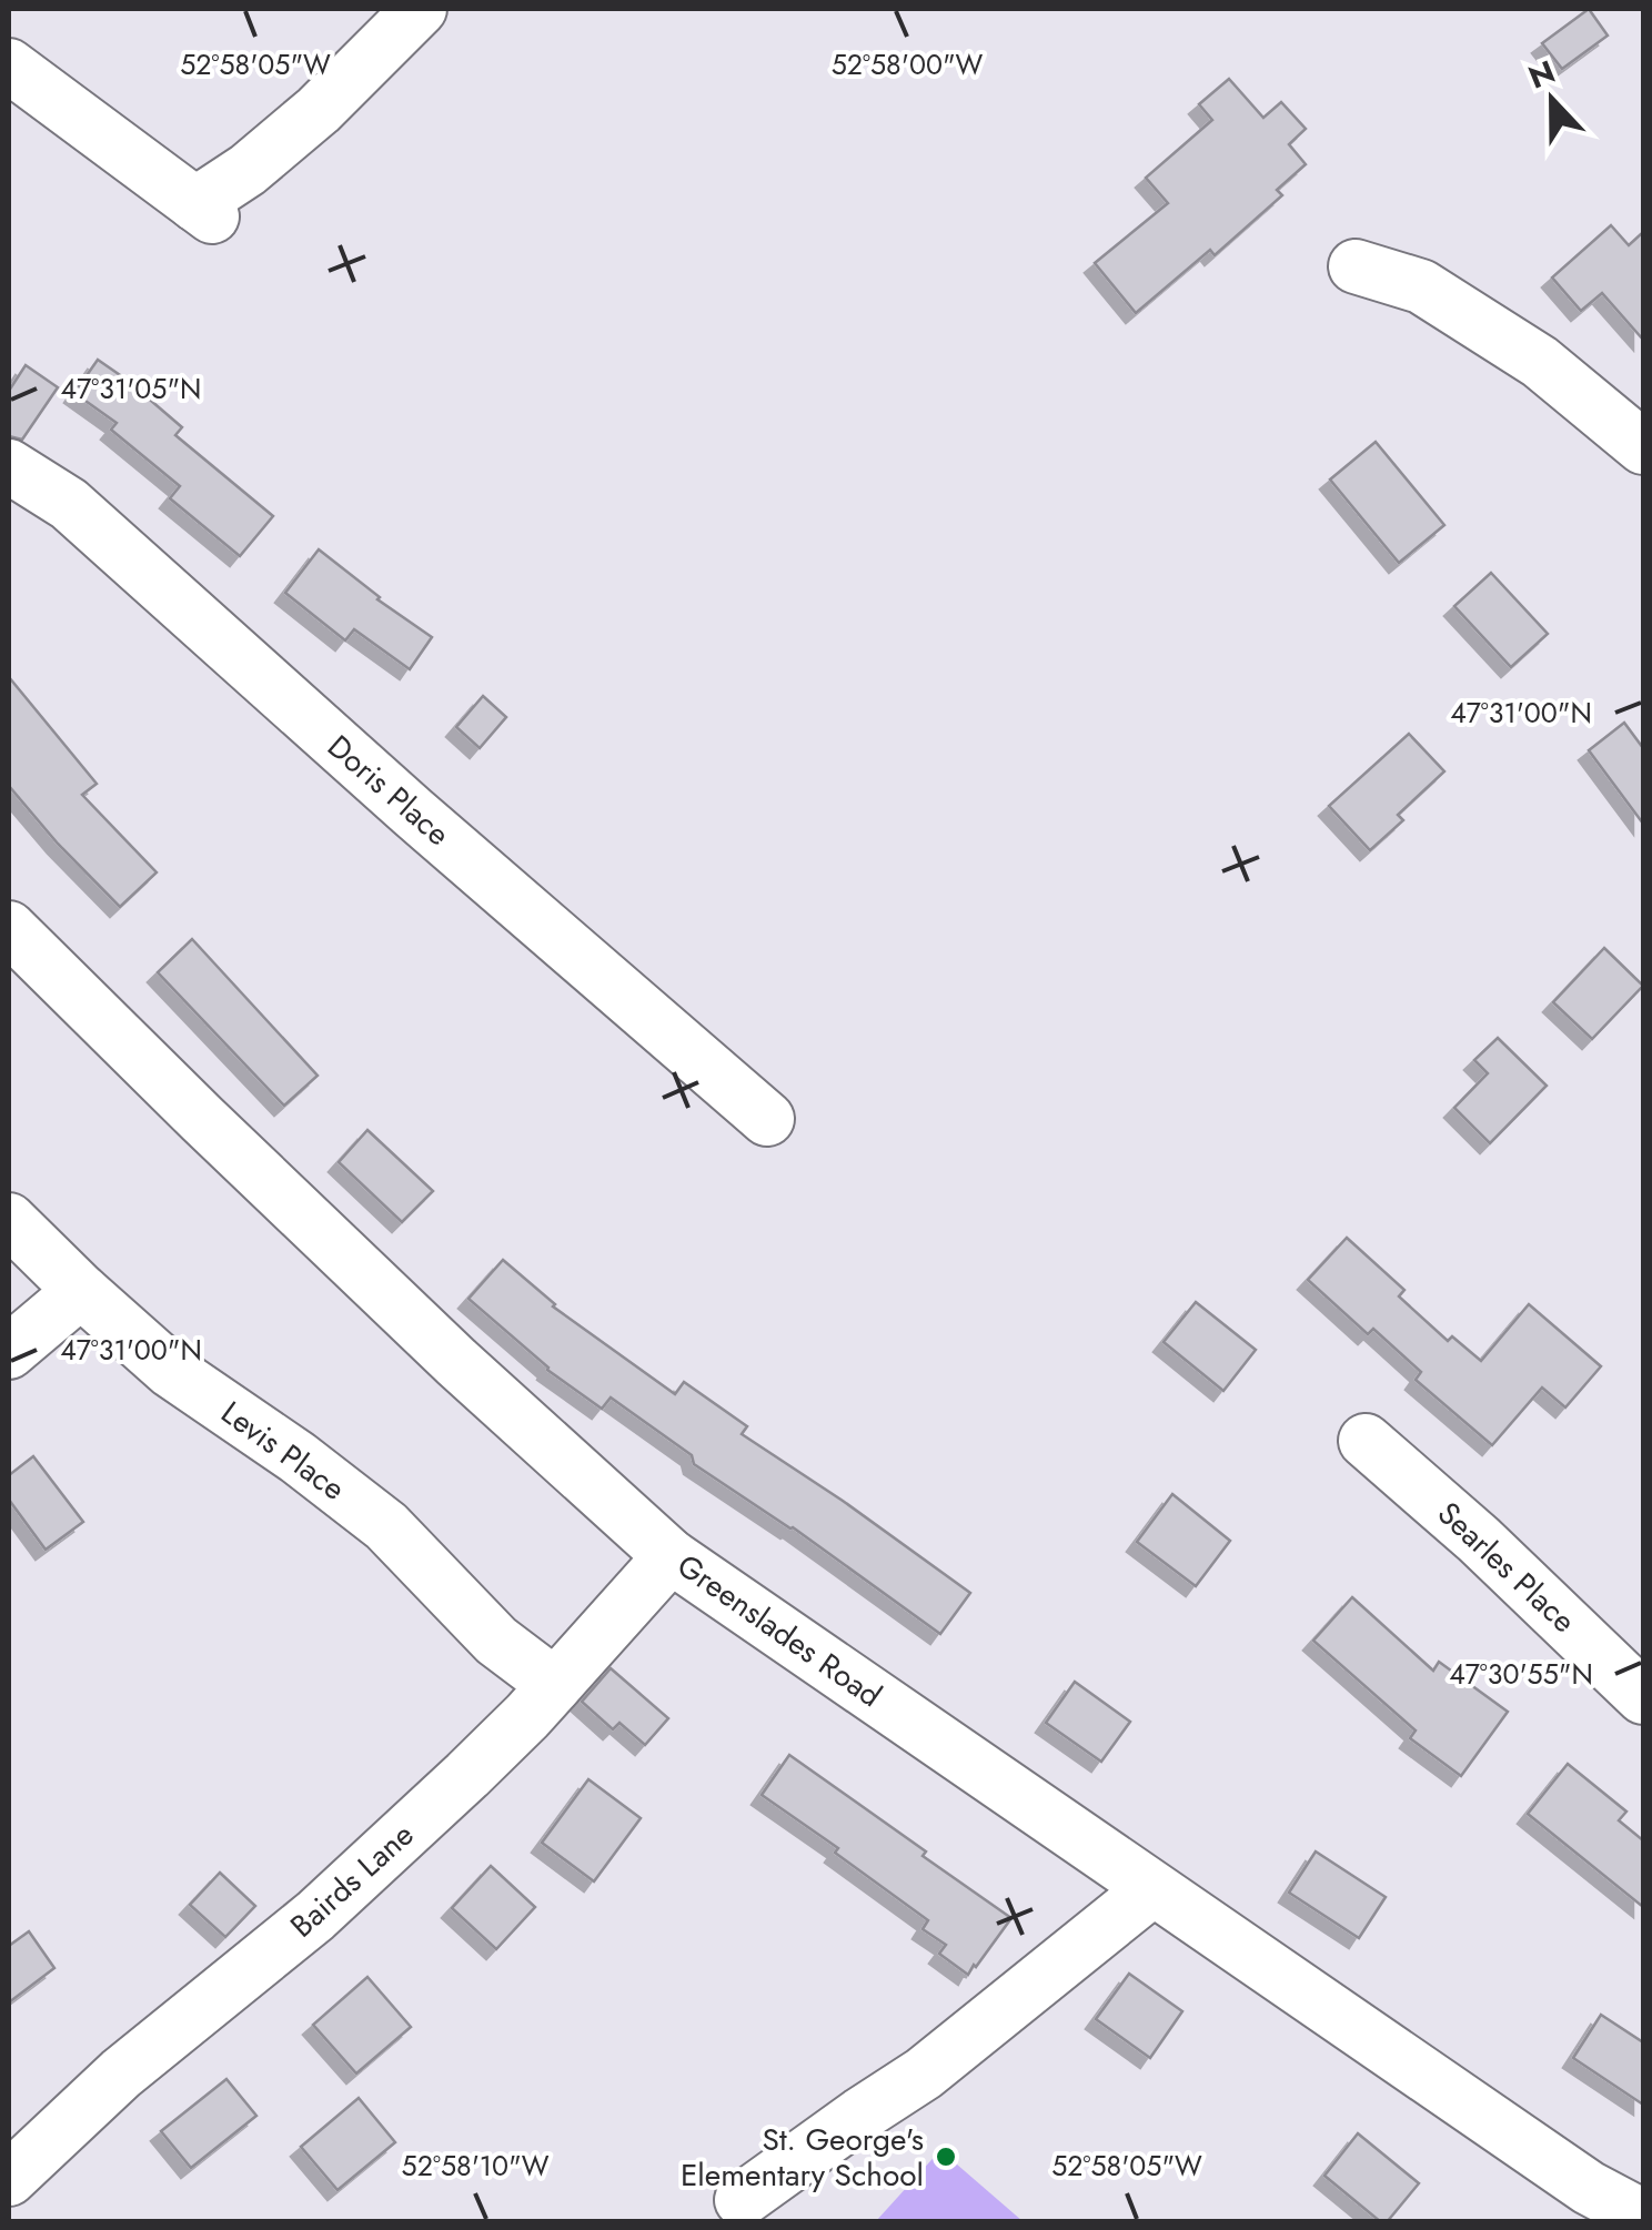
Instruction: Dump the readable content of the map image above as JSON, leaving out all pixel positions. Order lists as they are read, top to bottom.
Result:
{
  "streets": {
    "street": [
      "Doris Place",
      "Levis Place",
      "Searles Place",
      "Greenslades Road",
      "Bairds Lane"
    ]
  },
  "crossings": [
    ["Levis Place", "Bairds Lane"],
    ["Greenslades Road", "Bairds Lane"]
  ],
  "places": ["St. George's Elementary School"],
  "north": "top",
  "coordinates": [
    "52°58'05\"W",
    "52°58'00\"W",
    "47°31'05\"N",
    "47°31'00\"N",
    "47°30'55\"N",
    "52°58'10\"W"
  ]
}
